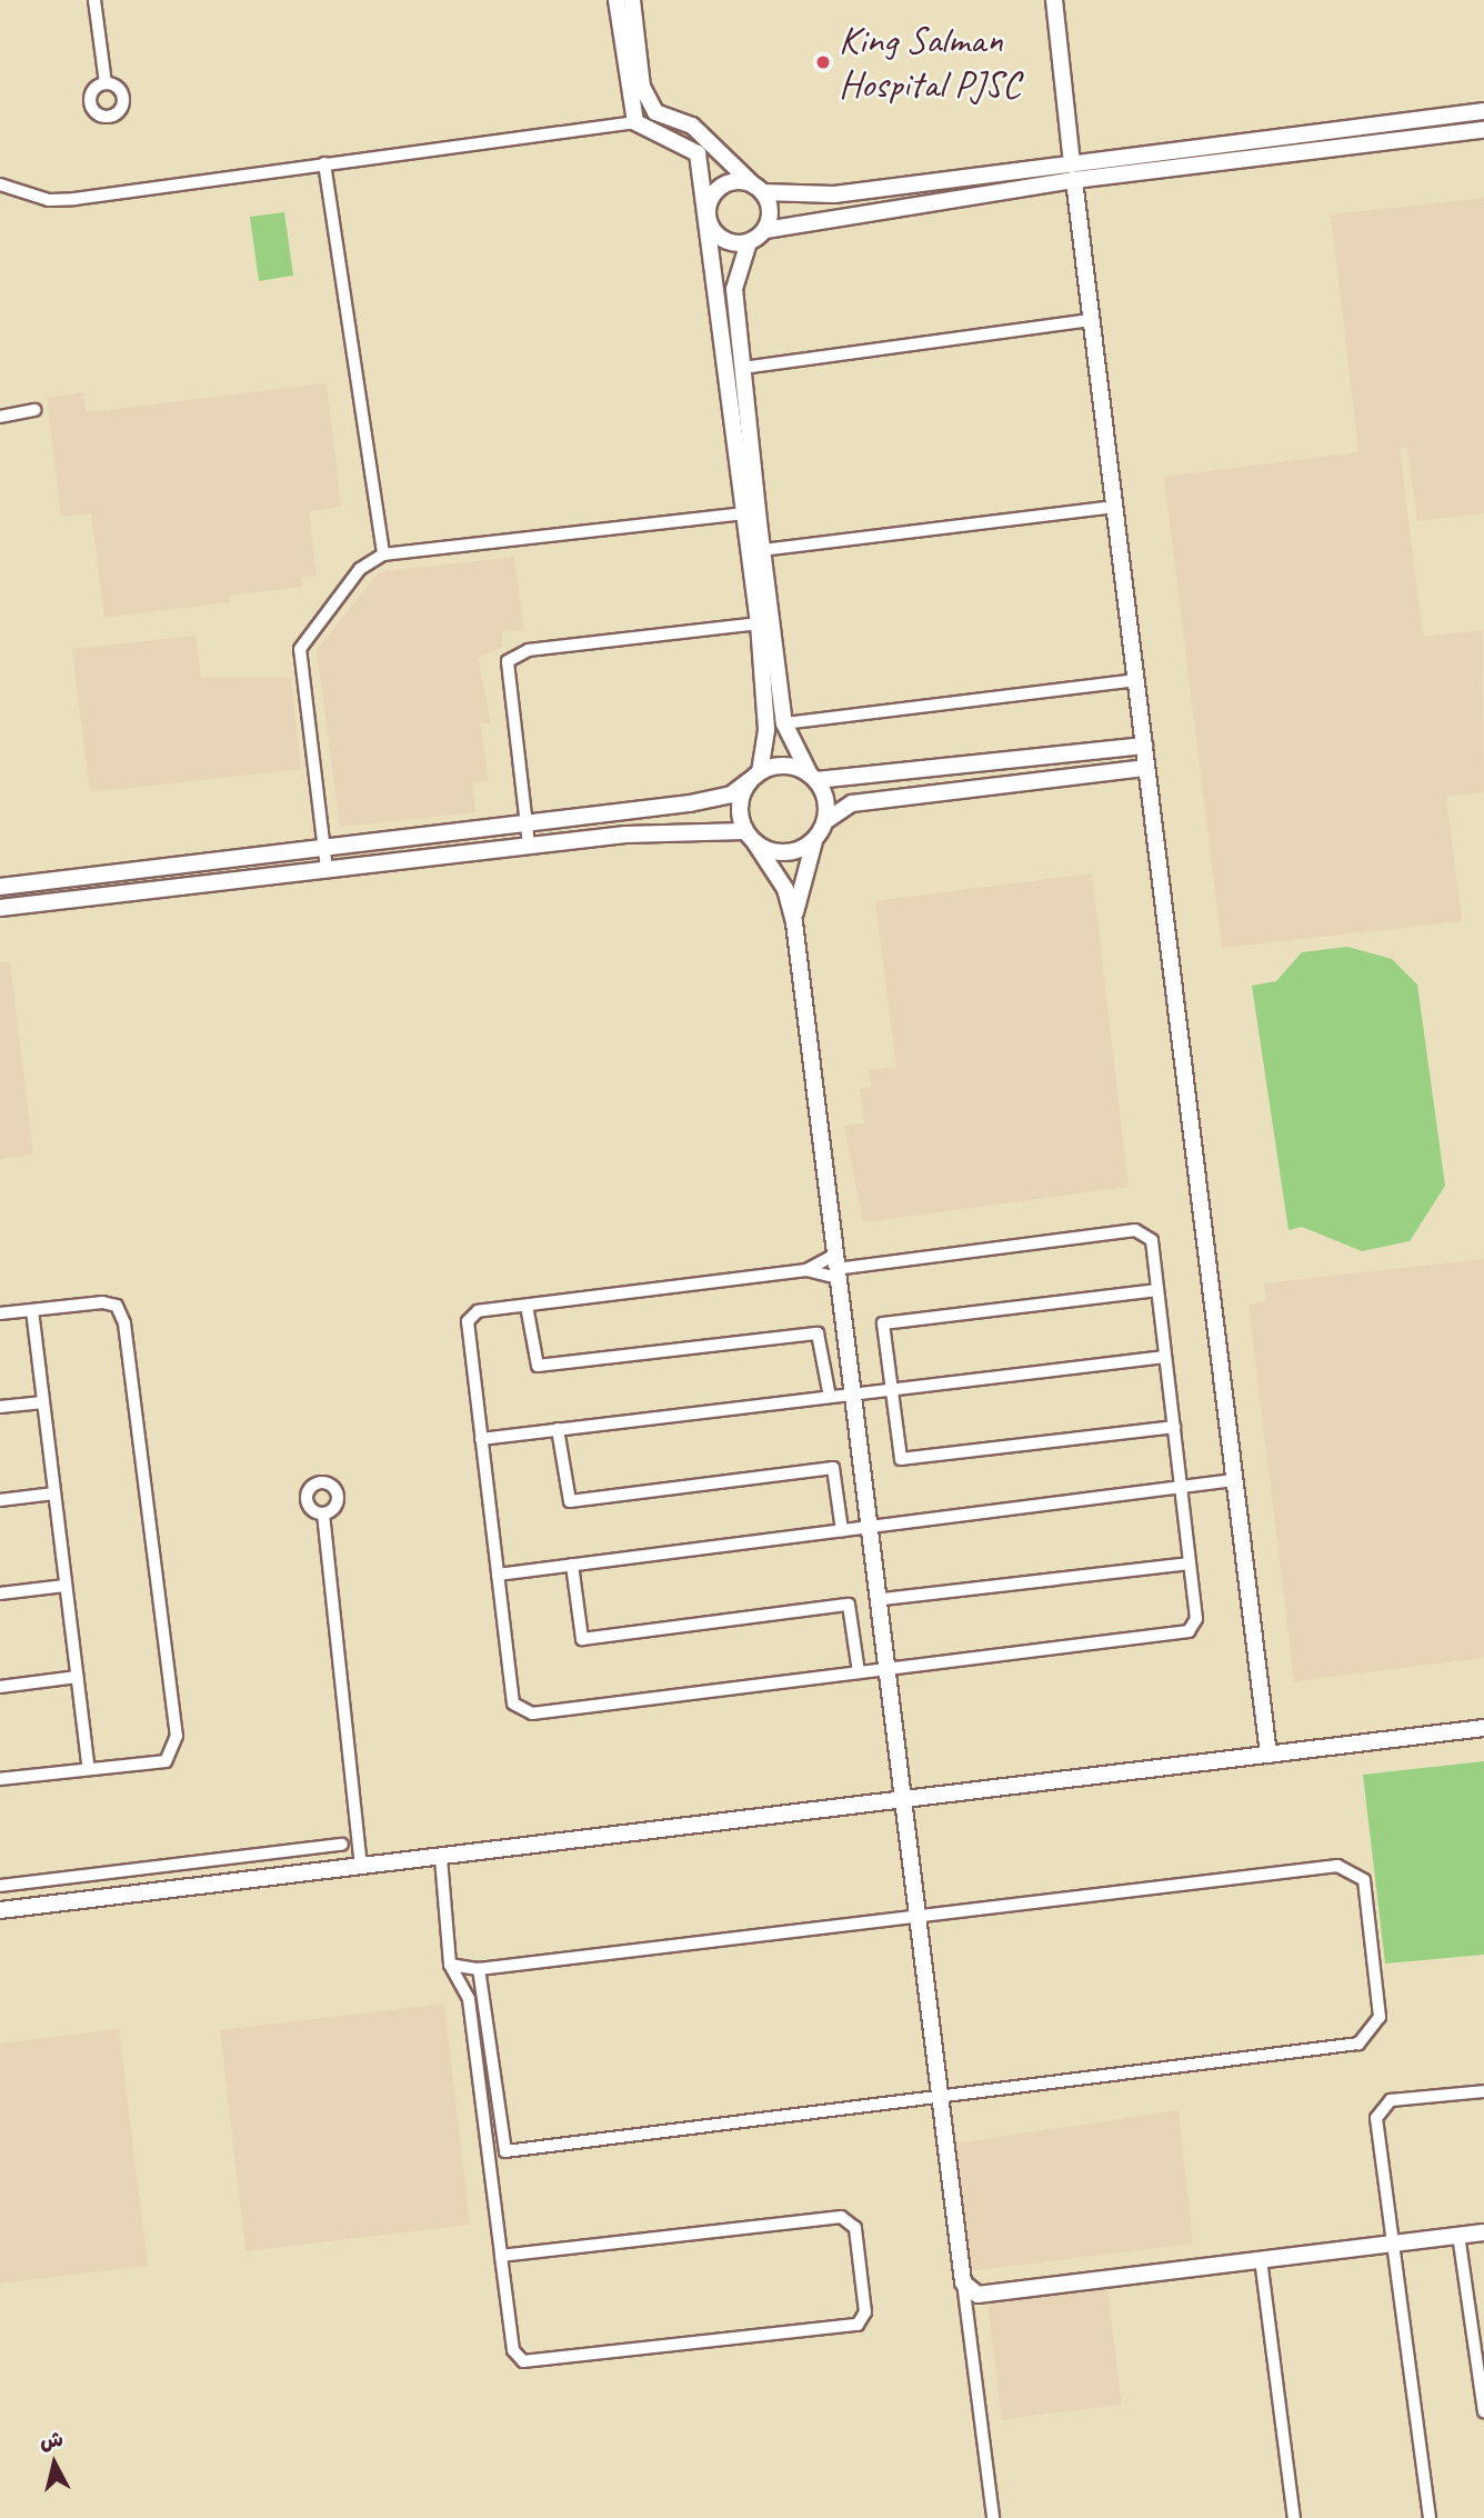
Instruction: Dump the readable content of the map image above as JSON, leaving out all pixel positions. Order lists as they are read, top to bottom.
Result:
{
  "places": ["King Salman Hospital PJSC"],
  "north": "top"
}
